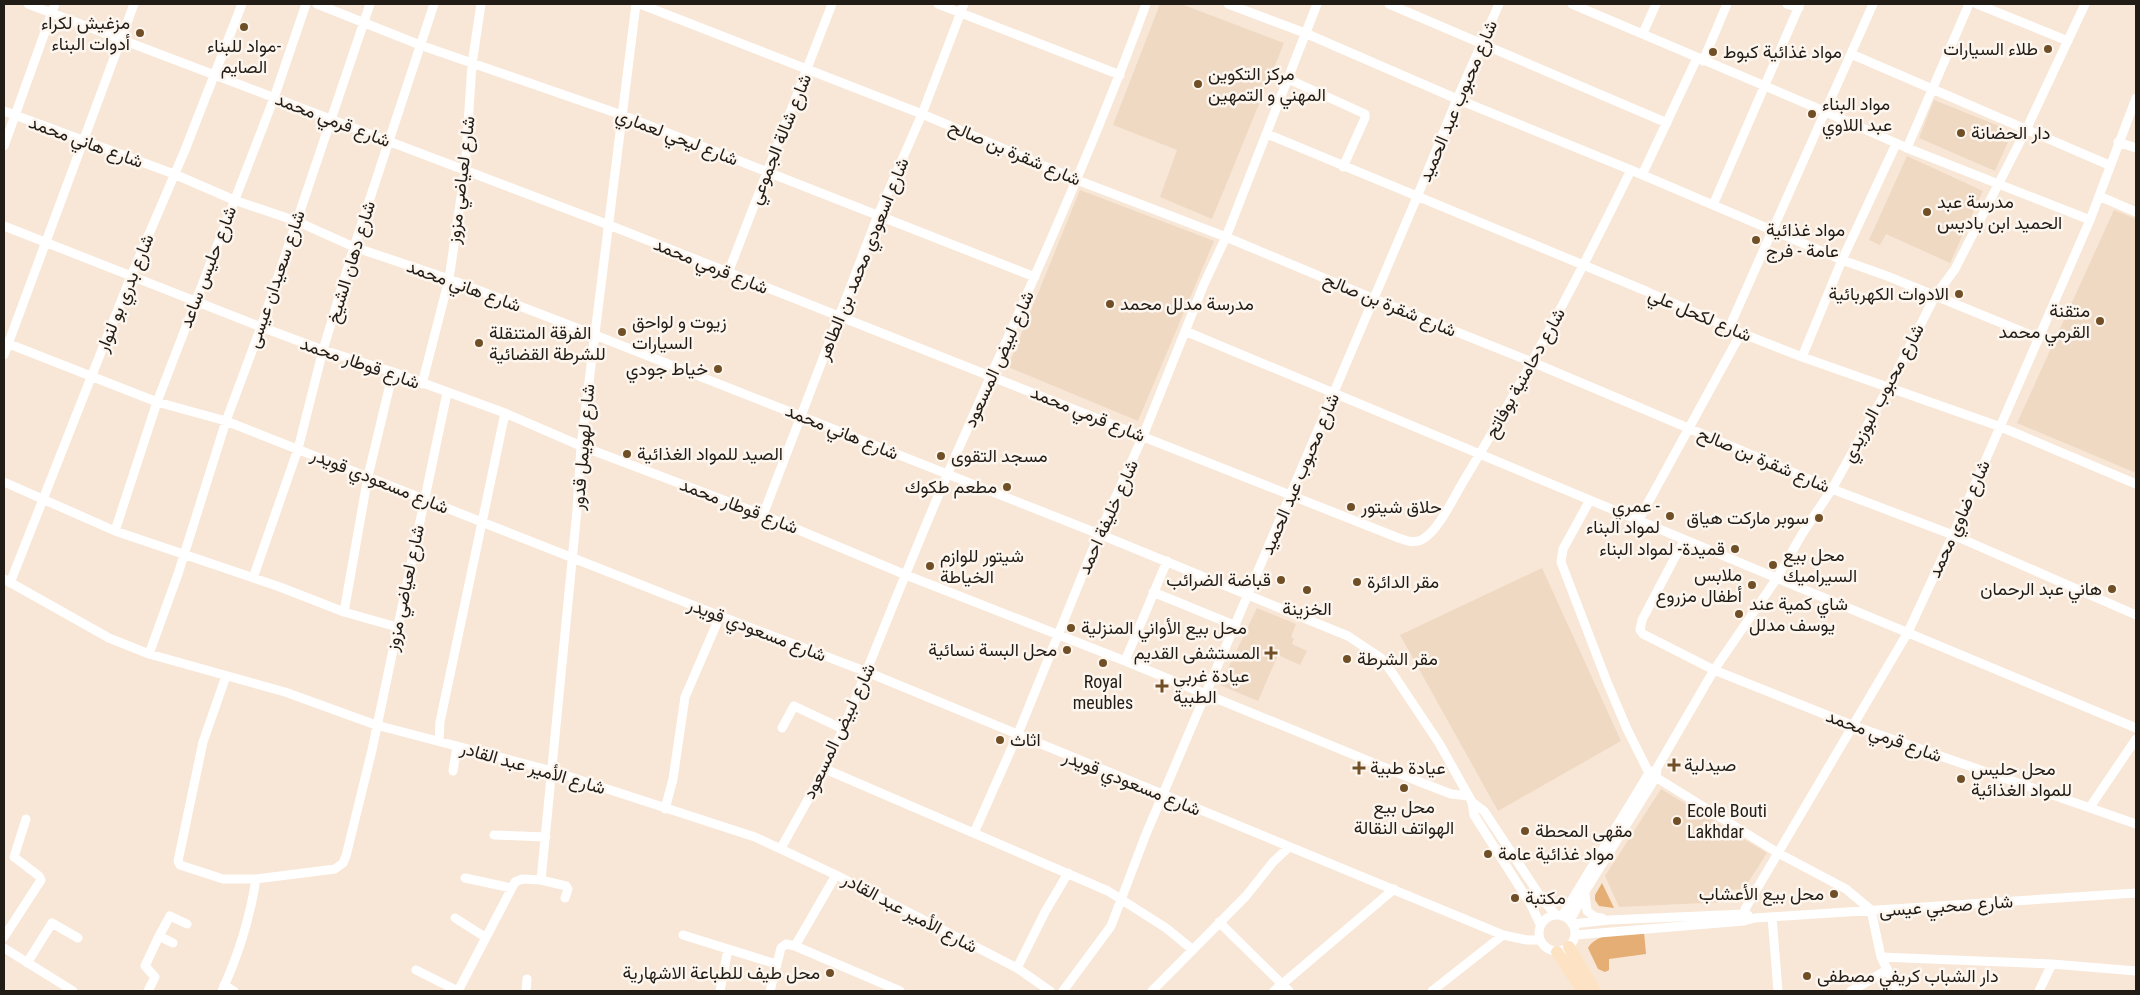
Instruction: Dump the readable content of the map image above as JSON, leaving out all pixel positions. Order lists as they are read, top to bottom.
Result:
{
  "streets": {
    "street": [
      "شارع محبوب عبد الحميد",
      "شارع قرمي محمد",
      "شارع ليحي لعماري",
      "شارع شالة الجموعي",
      "شارع هاني محمد",
      "شارع شقرة بن صالح",
      "شارع لعياضي مزوز",
      "شارع اسعودي محمد بن الطاهر",
      "شارع دهان الشيخ",
      "شارع حليس ساعد",
      "شارع سعيدان عيسى",
      "شارع بدري بو لنوار",
      "شارع لكحل علي",
      "شارع لبيض المسعود",
      "شارع قوطار محمد",
      "شارع دحامنية بوفاتح",
      "شارع محبوب البوزيدي",
      "شارع لهويمل قدور",
      "شارع مسعودي قويدر",
      "شارع خليفة احمد",
      "شارع ضاوي محمد",
      "شارع الأمير عبد القادر",
      "شارع صحبي عيسى"
    ]
  },
  "crossings": [
    ["شارع محبوب عبد الحميد", "شارع قرمي محمد"],
    ["شارع محبوب عبد الحميد", "شارع هاني محمد"],
    ["شارع محبوب عبد الحميد", "شارع شقرة بن صالح"],
    ["شارع محبوب عبد الحميد", "شارع لكحل علي"],
    ["شارع محبوب عبد الحميد", "شارع قوطار محمد"],
    ["شارع محبوب عبد الحميد", "شارع مسعودي قويدر"],
    ["شارع قرمي محمد", "شارع شالة الجموعي"],
    ["شارع قرمي محمد", "شارع لعياضي مزوز"],
    ["شارع قرمي محمد", "شارع اسعودي محمد بن الطاهر"],
    ["شارع قرمي محمد", "شارع دهان الشيخ"],
    ["شارع قرمي محمد", "شارع حليس ساعد"],
    ["شارع قرمي محمد", "شارع سعيدان عيسى"],
    ["شارع قرمي محمد", "شارع بدري بو لنوار"],
    ["شارع قرمي محمد", "شارع لبيض المسعود"],
    ["شارع قرمي محمد", "شارع دحامنية بوفاتح"],
    ["شارع قرمي محمد", "شارع محبوب البوزيدي"],
    ["شارع قرمي محمد", "شارع لهويمل قدور"],
    ["شارع قرمي محمد", "شارع خليفة احمد"],
    ["شارع قرمي محمد", "شارع ضاوي محمد"],
    ["شارع ليحي لعماري", "شارع شالة الجموعي"],
    ["شارع ليحي لعماري", "شارع لعياضي مزوز"],
    ["شارع ليحي لعماري", "شارع اسعودي محمد بن الطاهر"],
    ["شارع ليحي لعماري", "شارع دهان الشيخ"],
    ["شارع ليحي لعماري", "شارع سعيدان عيسى"],
    ["شارع ليحي لعماري", "شارع لبيض المسعود"],
    ["شارع ليحي لعماري", "شارع لهويمل قدور"],
    ["شارع شالة الجموعي", "شارع شقرة بن صالح"],
    ["شارع هاني محمد", "شارع لعياضي مزوز"],
    ["شارع هاني محمد", "شارع اسعودي محمد بن الطاهر"],
    ["شارع هاني محمد", "شارع دهان الشيخ"],
    ["شارع هاني محمد", "شارع حليس ساعد"],
    ["شارع هاني محمد", "شارع سعيدان عيسى"],
    ["شارع هاني محمد", "شارع بدري بو لنوار"],
    ["شارع هاني محمد", "شارع لبيض المسعود"],
    ["شارع هاني محمد", "شارع قوطار محمد"],
    ["شارع هاني محمد", "شارع لهويمل قدور"],
    ["شارع هاني محمد", "شارع مسعودي قويدر"],
    ["شارع هاني محمد", "شارع خليفة احمد"],
    ["شارع هاني محمد", "شارع صحبي عيسى"],
    ["شارع شقرة بن صالح", "شارع اسعودي محمد بن الطاهر"],
    ["شارع شقرة بن صالح", "شارع لبيض المسعود"],
    ["شارع شقرة بن صالح", "شارع دحامنية بوفاتح"],
    ["شارع شقرة بن صالح", "شارع محبوب البوزيدي"],
    ["شارع شقرة بن صالح", "شارع لهويمل قدور"],
    ["شارع شقرة بن صالح", "شارع خليفة احمد"],
    ["شارع شقرة بن صالح", "شارع ضاوي محمد"],
    ["شارع لعياضي مزوز", "شارع قوطار محمد"],
    ["شارع لعياضي مزوز", "شارع مسعودي قويدر"],
    ["شارع لعياضي مزوز", "شارع الأمير عبد القادر"],
    ["شارع اسعودي محمد بن الطاهر", "شارع قوطار محمد"],
    ["شارع دهان الشيخ", "شارع قوطار محمد"],
    ["شارع دهان الشيخ", "شارع مسعودي قويدر"],
    ["شارع حليس ساعد", "شارع قوطار محمد"],
    ["شارع حليس ساعد", "شارع مسعودي قويدر"],
    ["شارع سعيدان عيسى", "شارع قوطار محمد"],
    ["شارع سعيدان عيسى", "شارع مسعودي قويدر"],
    ["شارع سعيدان عيسى", "شارع الأمير عبد القادر"],
    ["شارع بدري بو لنوار", "شارع قوطار محمد"],
    ["شارع بدري بو لنوار", "شارع مسعودي قويدر"],
    ["شارع بدري بو لنوار", "شارع الأمير عبد القادر"],
    ["شارع لكحل علي", "شارع دحامنية بوفاتح"],
    ["شارع لكحل علي", "شارع محبوب البوزيدي"],
    ["شارع لكحل علي", "شارع خليفة احمد"],
    ["شارع لكحل علي", "شارع ضاوي محمد"],
    ["شارع لبيض المسعود", "شارع قوطار محمد"],
    ["شارع لبيض المسعود", "شارع مسعودي قويدر"],
    ["شارع لبيض المسعود", "شارع الأمير عبد القادر"],
    ["شارع قوطار محمد", "شارع لهويمل قدور"],
    ["شارع قوطار محمد", "شارع خليفة احمد"],
    ["شارع لهويمل قدور", "شارع مسعودي قويدر"],
    ["شارع لهويمل قدور", "شارع الأمير عبد القادر"],
    ["شارع مسعودي قويدر", "شارع خليفة احمد"],
    ["شارع مسعودي قويدر", "شارع صحبي عيسى"],
    ["شارع ضاوي محمد", "شارع صحبي عيسى"]
  ],
  "places": {
    "other": [
      "مواد للبناء- الصايم",
      "مزغيش لكراء أدوات البناء",
      "طلاء السيارات",
      "مواد غذائية كبوط",
      "مركز التكوين المهني و التمهين",
      "مواد البناء عبد اللاوي",
      "دار الحضانة",
      "مدرسة عبد الحميد ابن باديس",
      "مواد غذائية عامة - فرج",
      "الادوات الكهربائية",
      "مدرسة مدلل محمد",
      "متقنة القرمي محمد",
      "زيوت و لواحق السيارات",
      "الفرقة المتنقلة للشرطة القضائية",
      "خياط جودي",
      "الصيد للمواد الغذائية",
      "مسجد التقوى",
      "مطعم طكوك",
      "حلاق شيتور",
      "عمري - لمواد البناء",
      "سوبر ماركت هياق",
      "قميدة- لمواد البناء",
      "محل بيع السيراميك",
      "شيتور للوازم الخياطة",
      "قباضة الضرائب",
      "مقر الدائرة",
      "ملابس أطفال مزروع",
      "هاني عبد الرحمان",
      "الخزينة",
      "شاي كمية عند يوسف مدلل",
      "محل بيع الأواني المنزلية",
      "محل البسة نسائية",
      "مقر الشرطة",
      "Royal meubles",
      "اثاث",
      "محل حليس للمواد الغذائية",
      "محل بيع الهواتف النقالة",
      "Ecole Bouti Lakhdar",
      "مقهى المحطة",
      "مواد غذائية عامة",
      "محل بيع الأعشاب",
      "مكتبة",
      "محل طيف للطباعة الاشهارية",
      "دار الشباب كريفي مصطفى"
    ],
    "health": [
      "المستشفى القديم",
      "عيادة غربي الطبية",
      "صيدلية",
      "عيادة طبية"
    ]
  }
}
